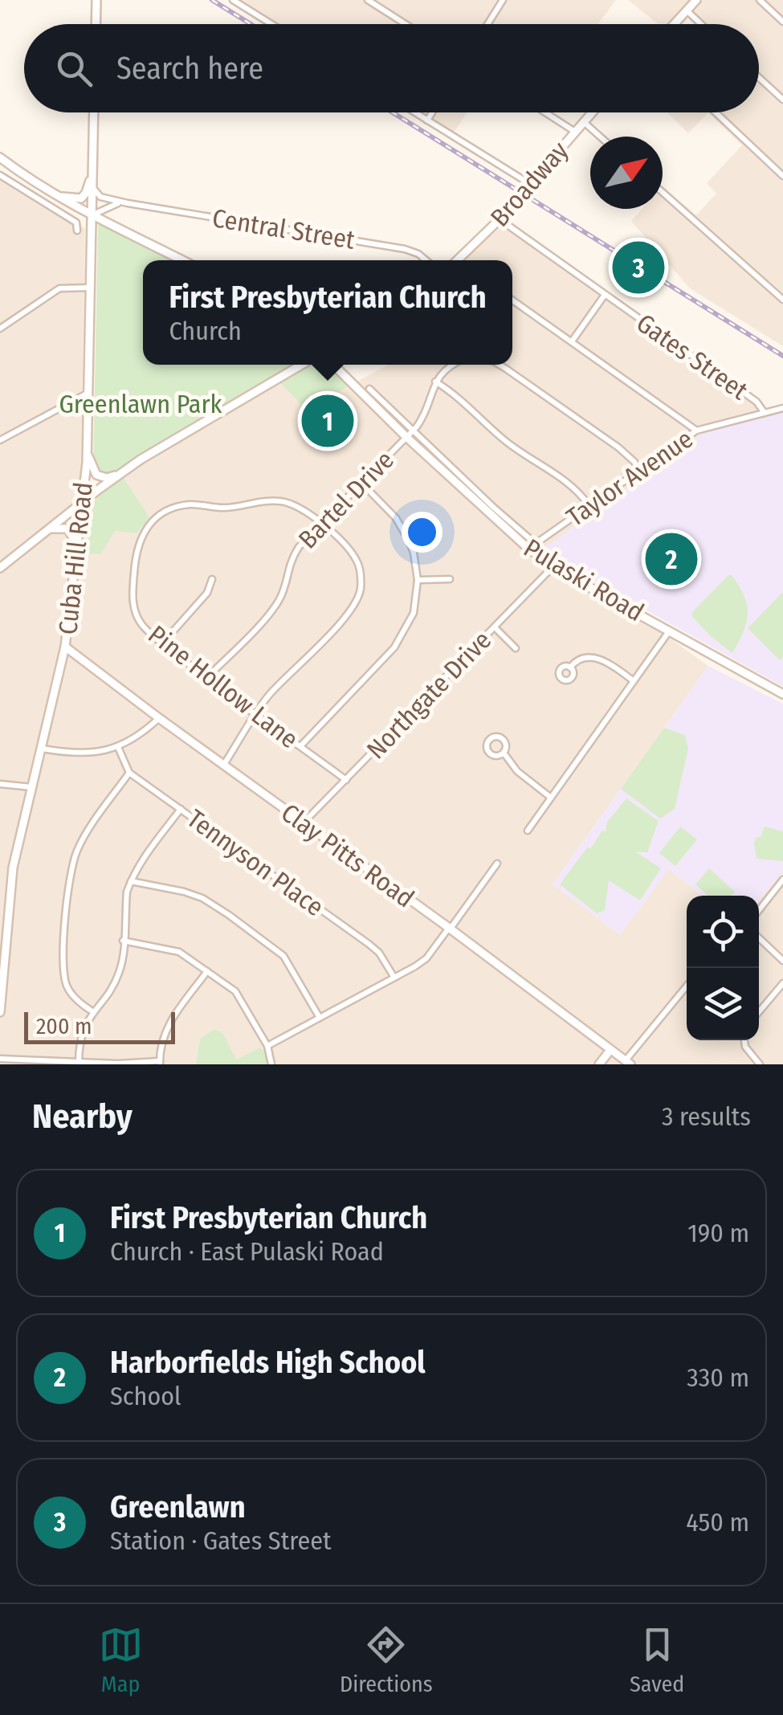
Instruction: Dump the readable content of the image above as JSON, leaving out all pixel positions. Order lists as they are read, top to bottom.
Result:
{
  "streets": {
    "main road": [
      "Broadway",
      "Cuba Hill Road",
      "Pulaski Road",
      "Clay Pitts Road"
    ],
    "street": [
      "Central Street",
      "Gates Street",
      "Taylor Avenue",
      "Bartel Drive",
      "Pine Hollow Lane",
      "Northgate Drive",
      "Tennyson Place"
    ]
  },
  "crossings": [
    ["Broadway", "Gates Street"],
    ["Central Street", "Cuba Hill Road"],
    ["Gates Street", "Taylor Avenue"],
    ["Taylor Avenue", "Pulaski Road"],
    ["Bartel Drive", "Pulaski Road"],
    ["Bartel Drive", "Pine Hollow Lane"],
    ["Cuba Hill Road", "Clay Pitts Road"],
    ["Pulaski Road", "Northgate Drive"],
    ["Pine Hollow Lane", "Northgate Drive"],
    ["Pine Hollow Lane", "Clay Pitts Road"],
    ["Northgate Drive", "Clay Pitts Road"]
  ],
  "parks": ["Greenlawn Park"],
  "scale_bar": "200 m",
  "north": "top right",
  "page": {
    "search": "Search here",
    "pins": ["3", "1", "2"],
    "popup": ["First Presbyterian Church", "Church"],
    "scale": "200 m",
    "heading": ["Nearby", "3 results"],
    "list": [
      {
        "mark": "1",
        "name": "First Presbyterian Church",
        "note": "Church · East Pulaski Road",
        "value": "190 m"
      },
      {
        "mark": "2",
        "name": "Harborfields High School",
        "note": "School",
        "value": "330 m"
      },
      {
        "mark": "3",
        "name": "Greenlawn",
        "note": "Station · Gates Street",
        "value": "450 m"
      }
    ],
    "nav": ["Map", "Directions", "Saved"]
  }
}
